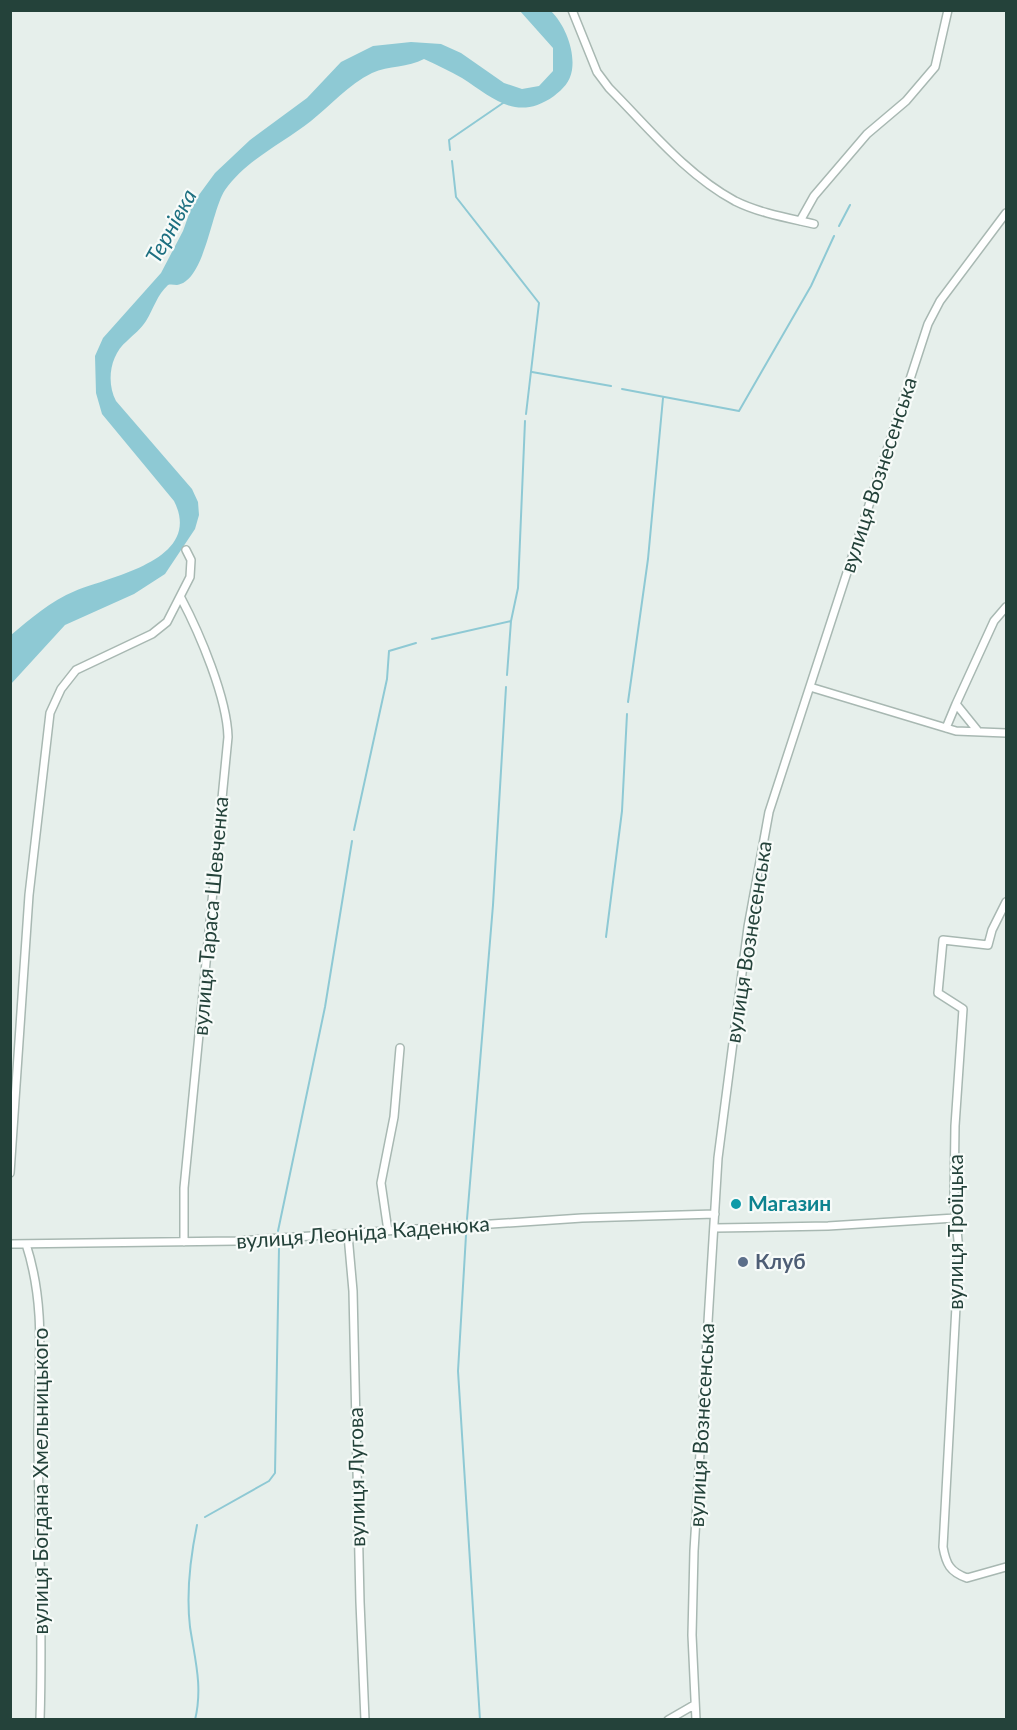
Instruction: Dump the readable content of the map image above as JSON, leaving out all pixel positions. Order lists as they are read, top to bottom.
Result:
{
  "streets": {
    "street": [
      "вулиця Вознесенська",
      "вулиця Тараса Шевченка",
      "вулиця Троїцька",
      "вулиця Леоніда Каденюка",
      "вулиця Лугова",
      "вулиця Богдана Хмельницького"
    ]
  },
  "crossings": [
    ["вулиця Вознесенська", "вулиця Леоніда Каденюка"],
    ["вулиця Тараса Шевченка", "вулиця Леоніда Каденюка"],
    ["вулиця Леоніда Каденюка", "вулиця Лугова"],
    ["вулиця Леоніда Каденюка", "вулиця Богдана Хмельницького"]
  ],
  "water": ["Тернівка"],
  "places": ["Магазин", "Клуб"]
}
